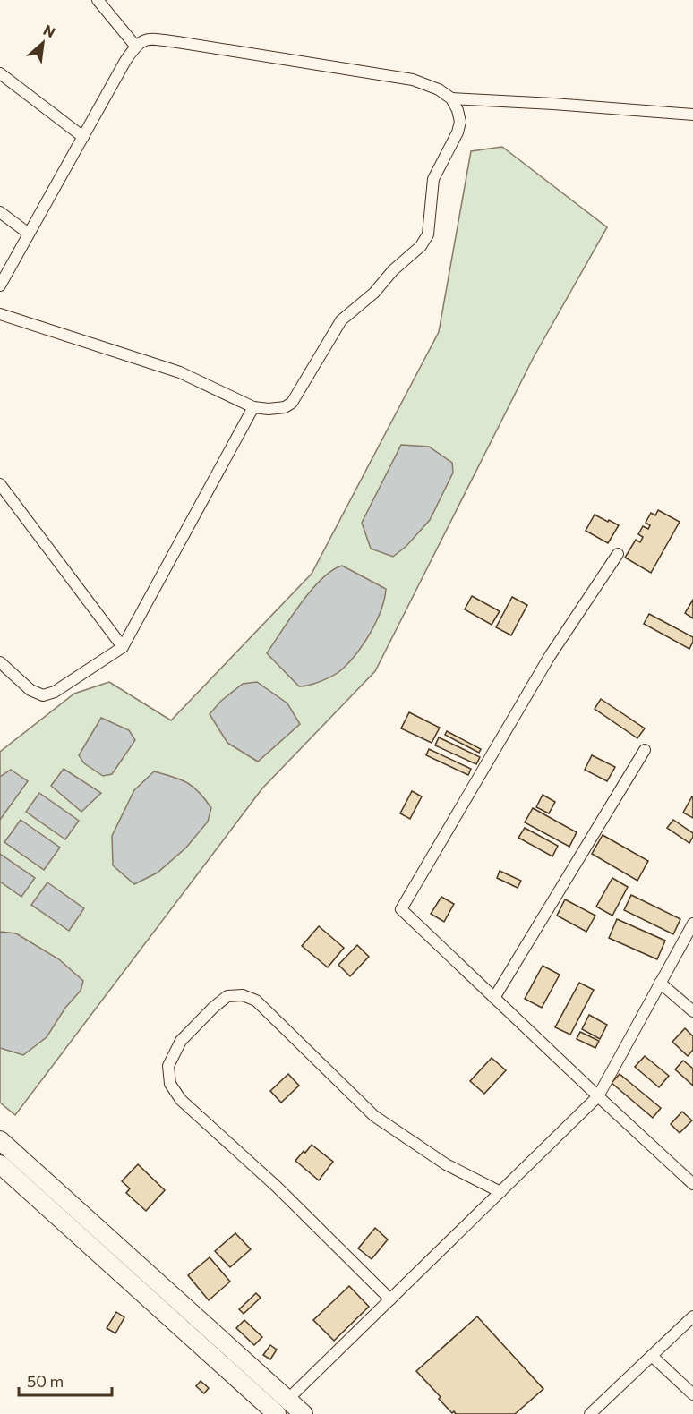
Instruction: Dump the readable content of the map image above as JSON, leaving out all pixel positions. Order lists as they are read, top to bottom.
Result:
{
  "scale_bar": "50 m",
  "north": "top right"
}
